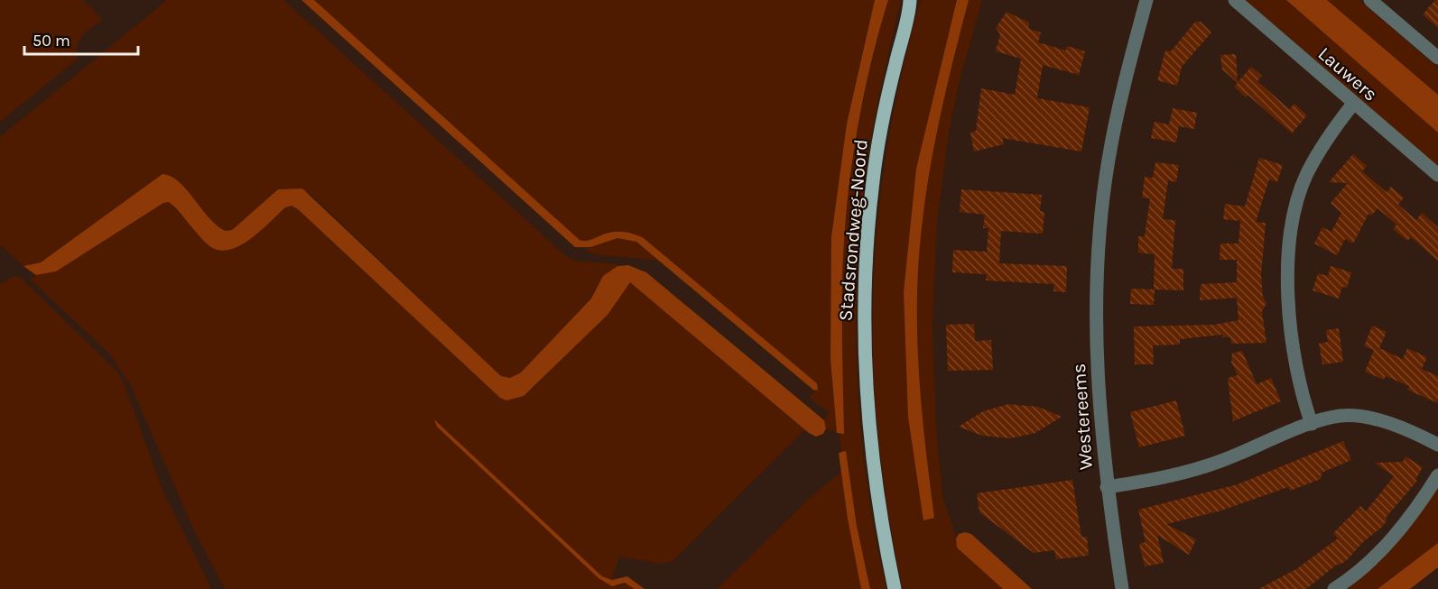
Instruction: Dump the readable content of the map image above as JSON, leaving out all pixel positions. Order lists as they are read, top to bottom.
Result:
{
  "streets": {
    "main road": ["Stadsrondweg-Noord"],
    "street": ["Lauwers", "Westereems"]
  },
  "scale_bar": "50 m"
}
